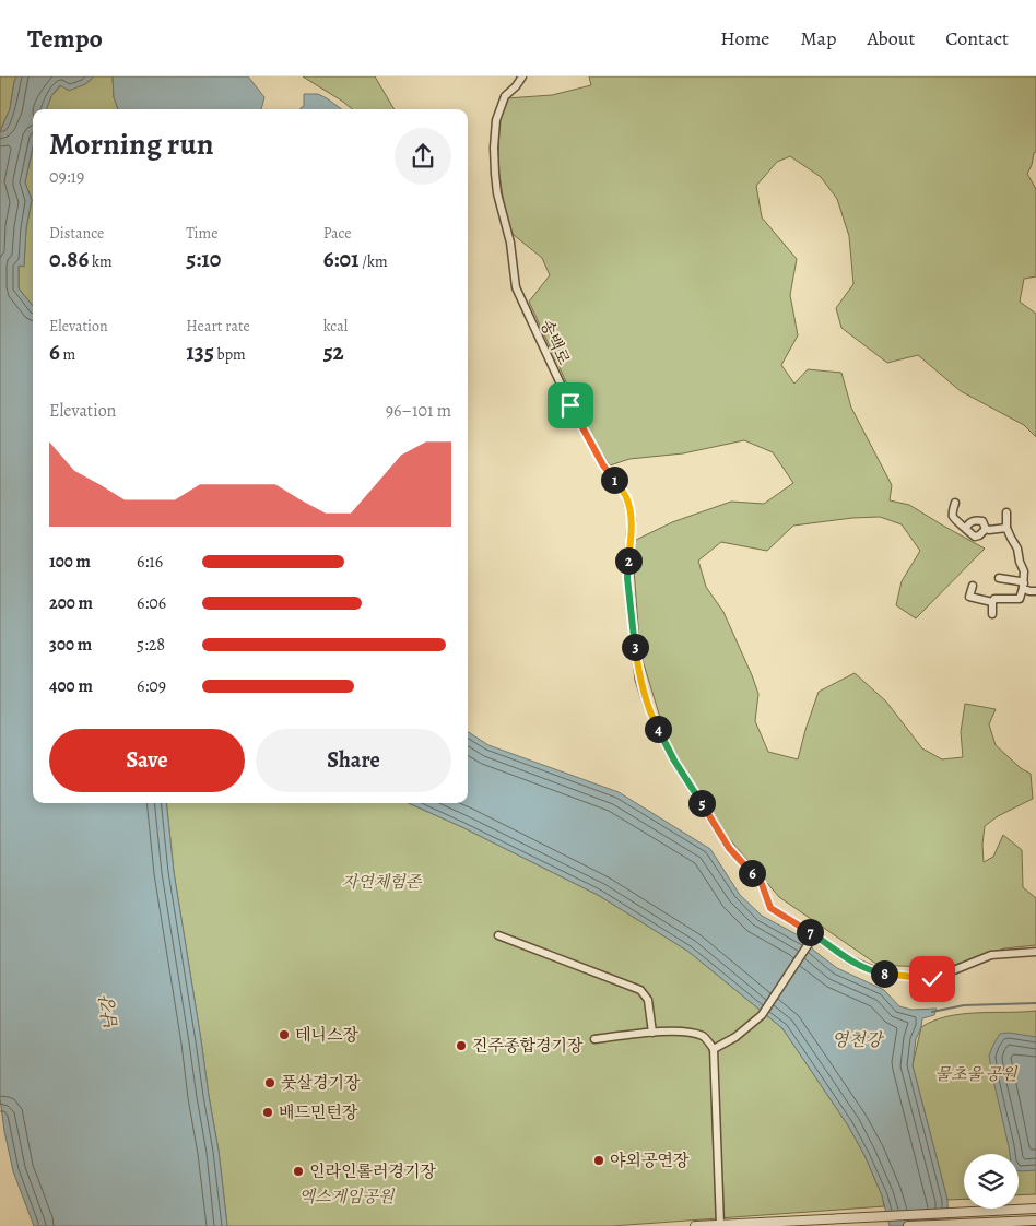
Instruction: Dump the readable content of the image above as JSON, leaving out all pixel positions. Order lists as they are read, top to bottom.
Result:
{
  "streets": {
    "street": ["송백로"]
  },
  "water": ["남강", "영천강"],
  "parks": ["자연체험존", "물초울 공원", "엑스게임공원"],
  "places": [
    "테니스장",
    "진주종합경기장",
    "풋살경기장",
    "배드민턴장",
    "야외공연장",
    "인라인롤러경기장"
  ],
  "page": {
    "header": "Tempo",
    "nav": [
      "Home",
      "Map",
      "About",
      "Contact"
    ],
    "heading": ["Morning run", "09:19"],
    "stats": [
      ["Distance", "0.86 km"],
      ["Time", "5:10"],
      ["Pace", "6:01 /km"],
      ["Elevation", "6 m"],
      ["Heart rate", "135 bpm"],
      ["kcal", "52"]
    ],
    "chart": ["Elevation", "96–101 m"],
    "pins": [
      "1",
      "2",
      "3",
      "4",
      "5",
      "6",
      "7",
      "8"
    ],
    "list": [
      {
        "name": "100 m",
        "note": "6:16"
      },
      {
        "name": "200 m",
        "note": "6:06"
      },
      {
        "name": "300 m",
        "note": "5:28"
      },
      {
        "name": "400 m",
        "note": "6:09"
      }
    ],
    "buttons": ["Save", "Share"]
  }
}
